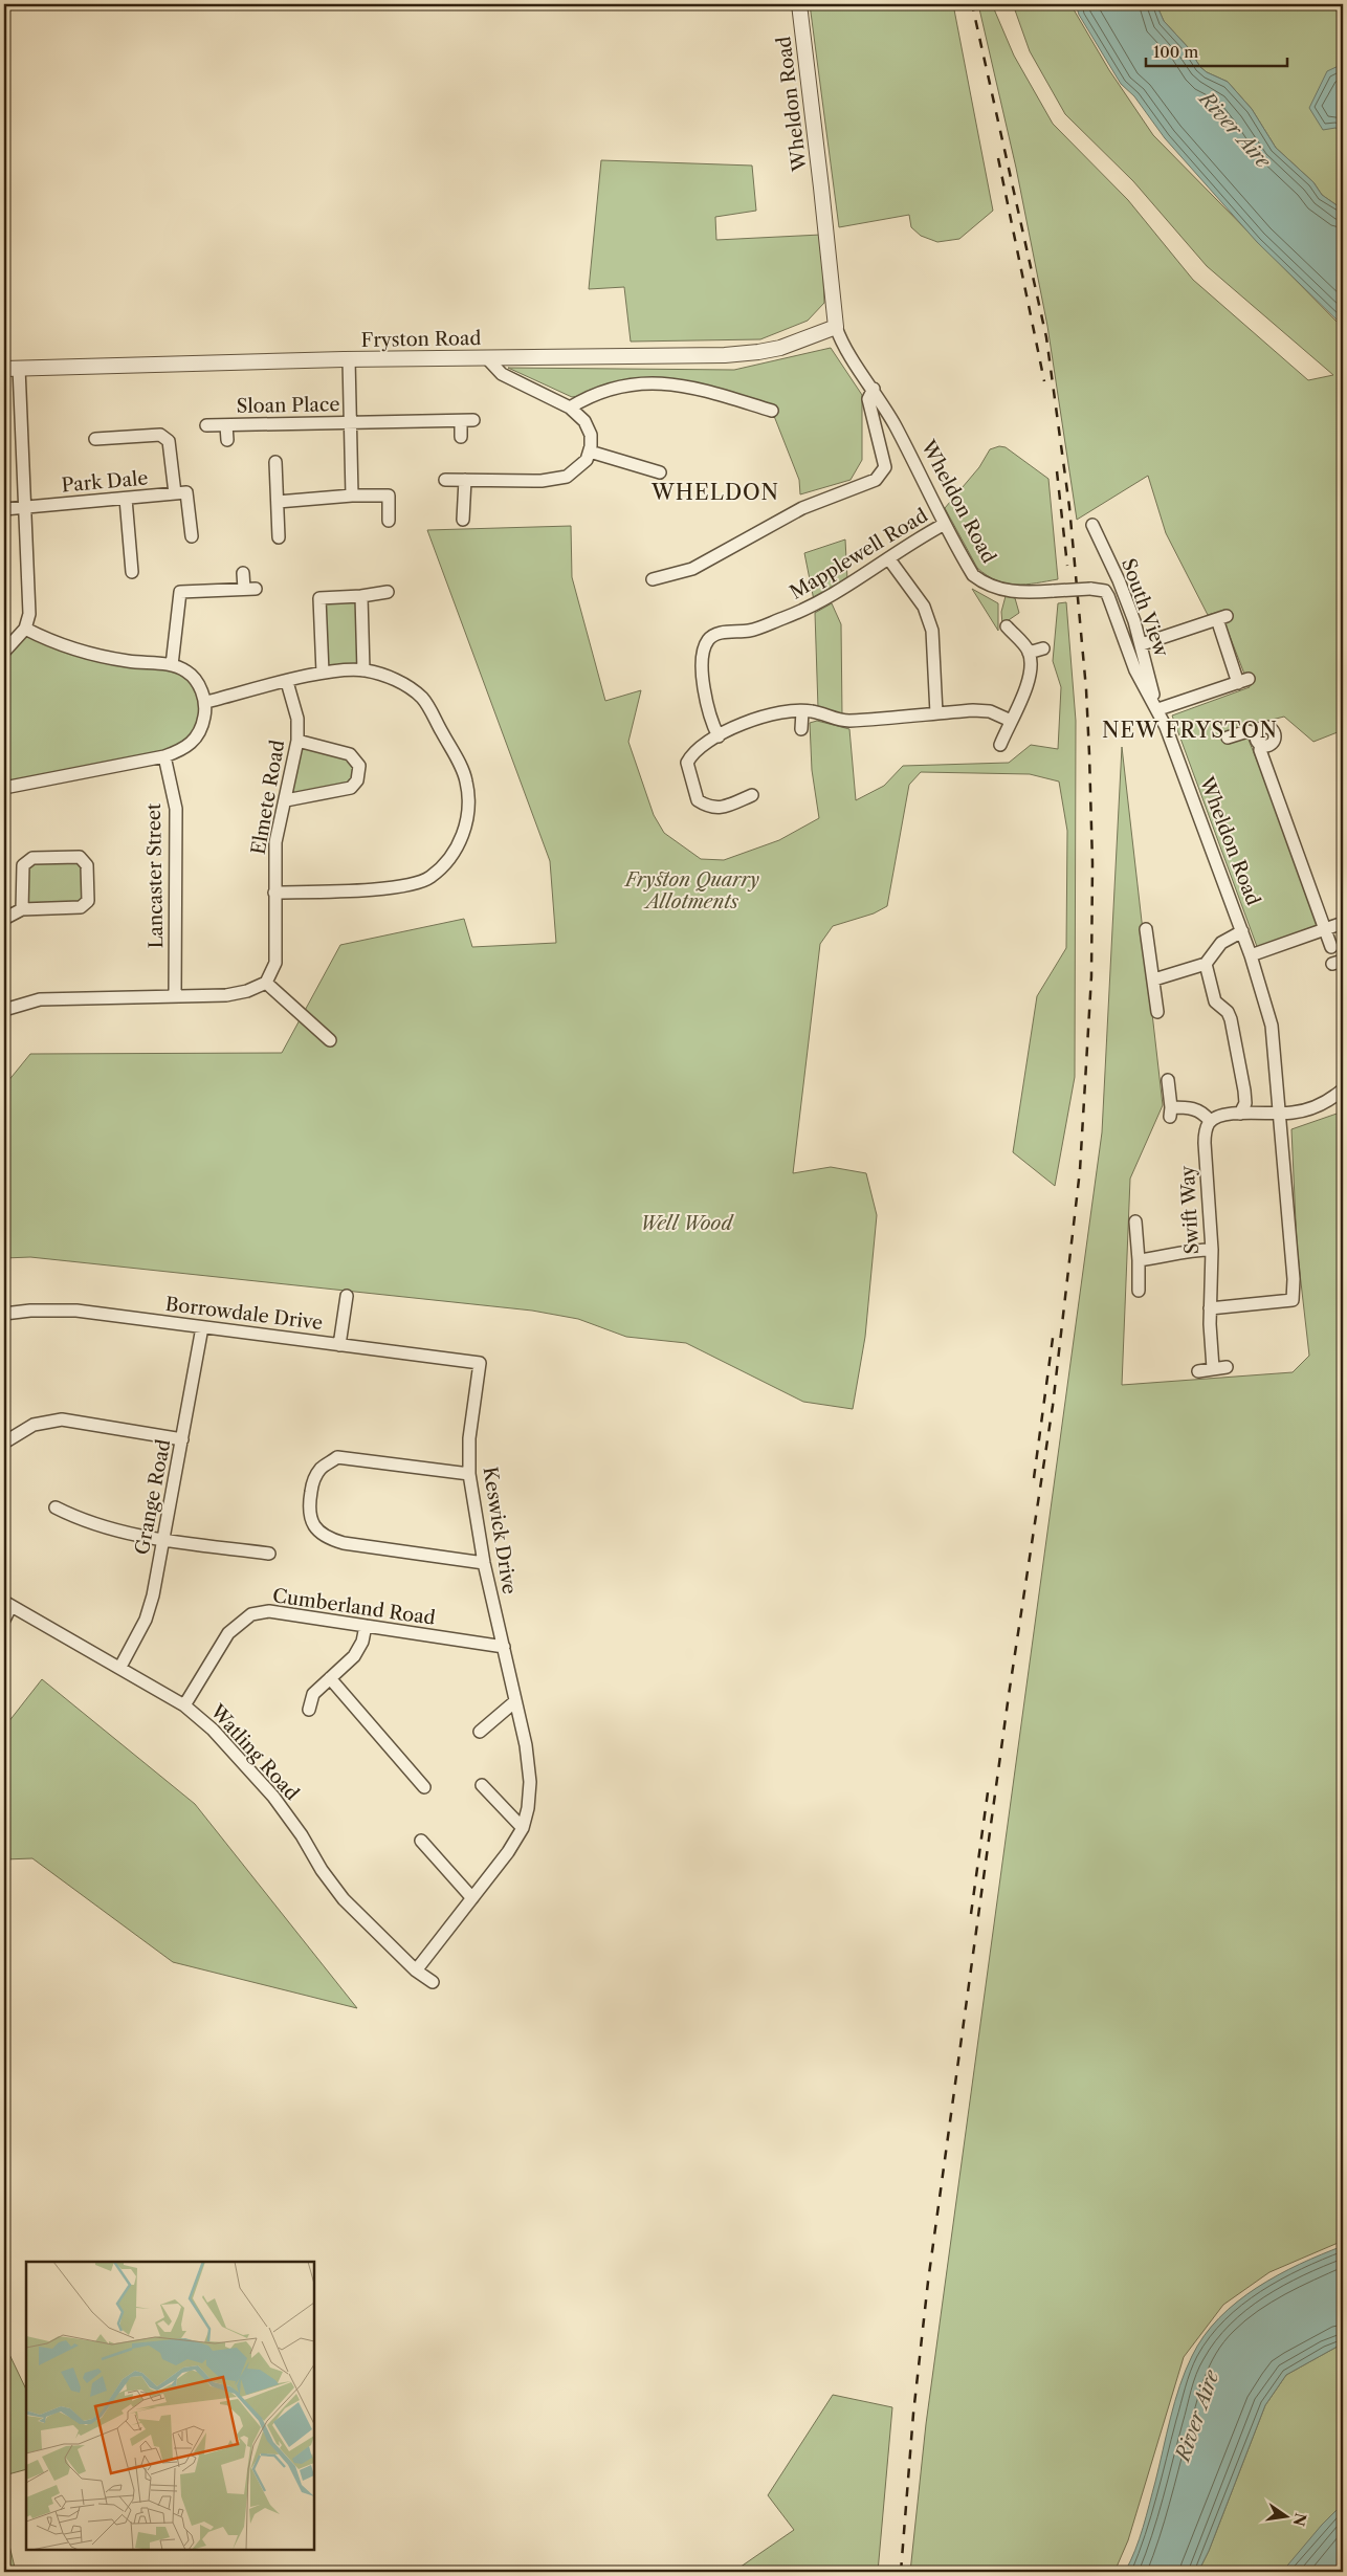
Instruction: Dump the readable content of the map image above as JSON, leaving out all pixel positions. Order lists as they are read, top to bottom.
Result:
{
  "streets": {
    "street": [
      "Wheldon Road",
      "Fryston Road",
      "Sloan Place",
      "Park Dale",
      "Mapplewell Road",
      "South View",
      "Elmete Road",
      "Lancaster Street",
      "Swift Way",
      "Borrowdale Drive",
      "Grange Road",
      "Keswick Drive",
      "Cumberland Road",
      "Watling Road"
    ]
  },
  "crossings": [
    ["Wheldon Road", "Fryston Road"],
    ["Wheldon Road", "Mapplewell Road"],
    ["Wheldon Road", "South View"],
    ["Wheldon Road", "Swift Way"],
    ["Fryston Road", "Sloan Place"],
    ["Borrowdale Drive", "Grange Road"],
    ["Borrowdale Drive", "Keswick Drive"],
    ["Grange Road", "Watling Road"],
    ["Keswick Drive", "Cumberland Road"],
    ["Keswick Drive", "Watling Road"],
    ["Cumberland Road", "Watling Road"]
  ],
  "districts": ["WHELDON", "NEW FRYSTON"],
  "water": ["River Aire"],
  "parks": ["Fryston Quarry Allotments", "Well Wood"],
  "scale_bar": "100 m",
  "north": "right"
}
